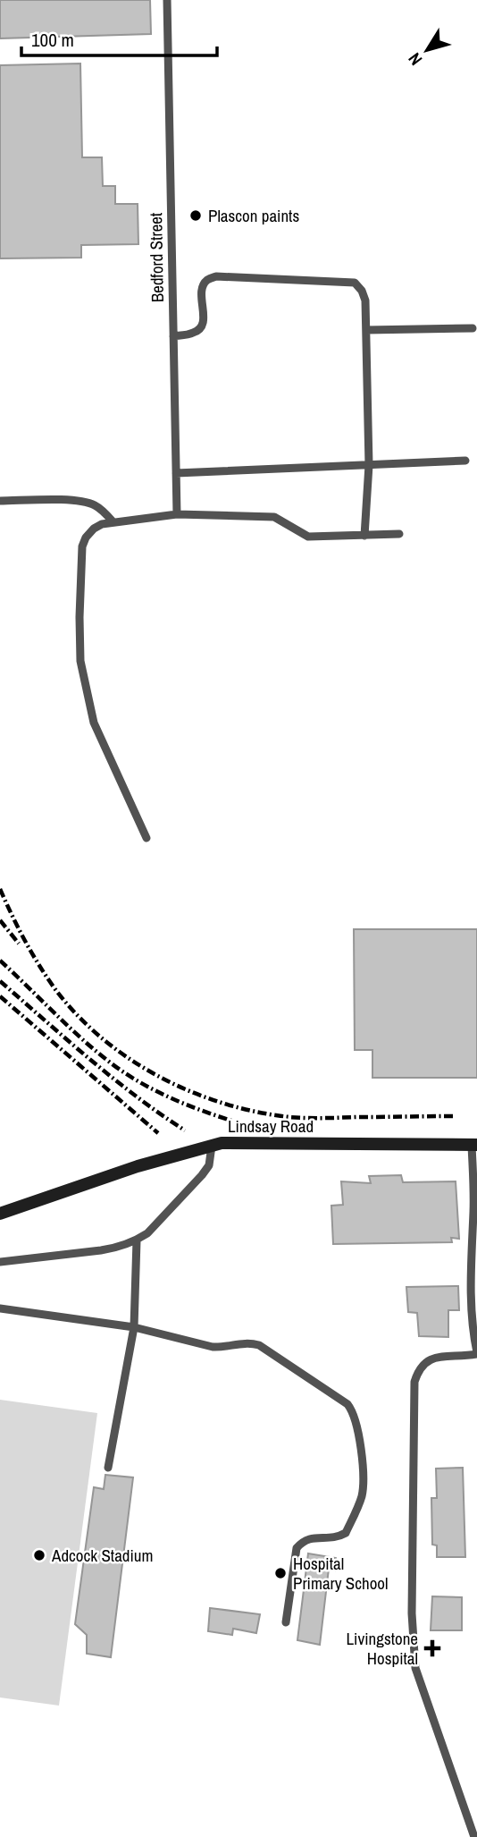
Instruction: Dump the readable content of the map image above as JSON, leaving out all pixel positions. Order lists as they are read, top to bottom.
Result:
{
  "streets": {
    "street": ["Lindsay Road"],
    "lane": ["Bedford Street"]
  },
  "places": {
    "other": ["Plascon paints", "Adcock Stadium", "Hospital Primary School"],
    "health": ["Livingstone Hospital"]
  },
  "scale_bar": "100 m",
  "north": "bottom left"
}
